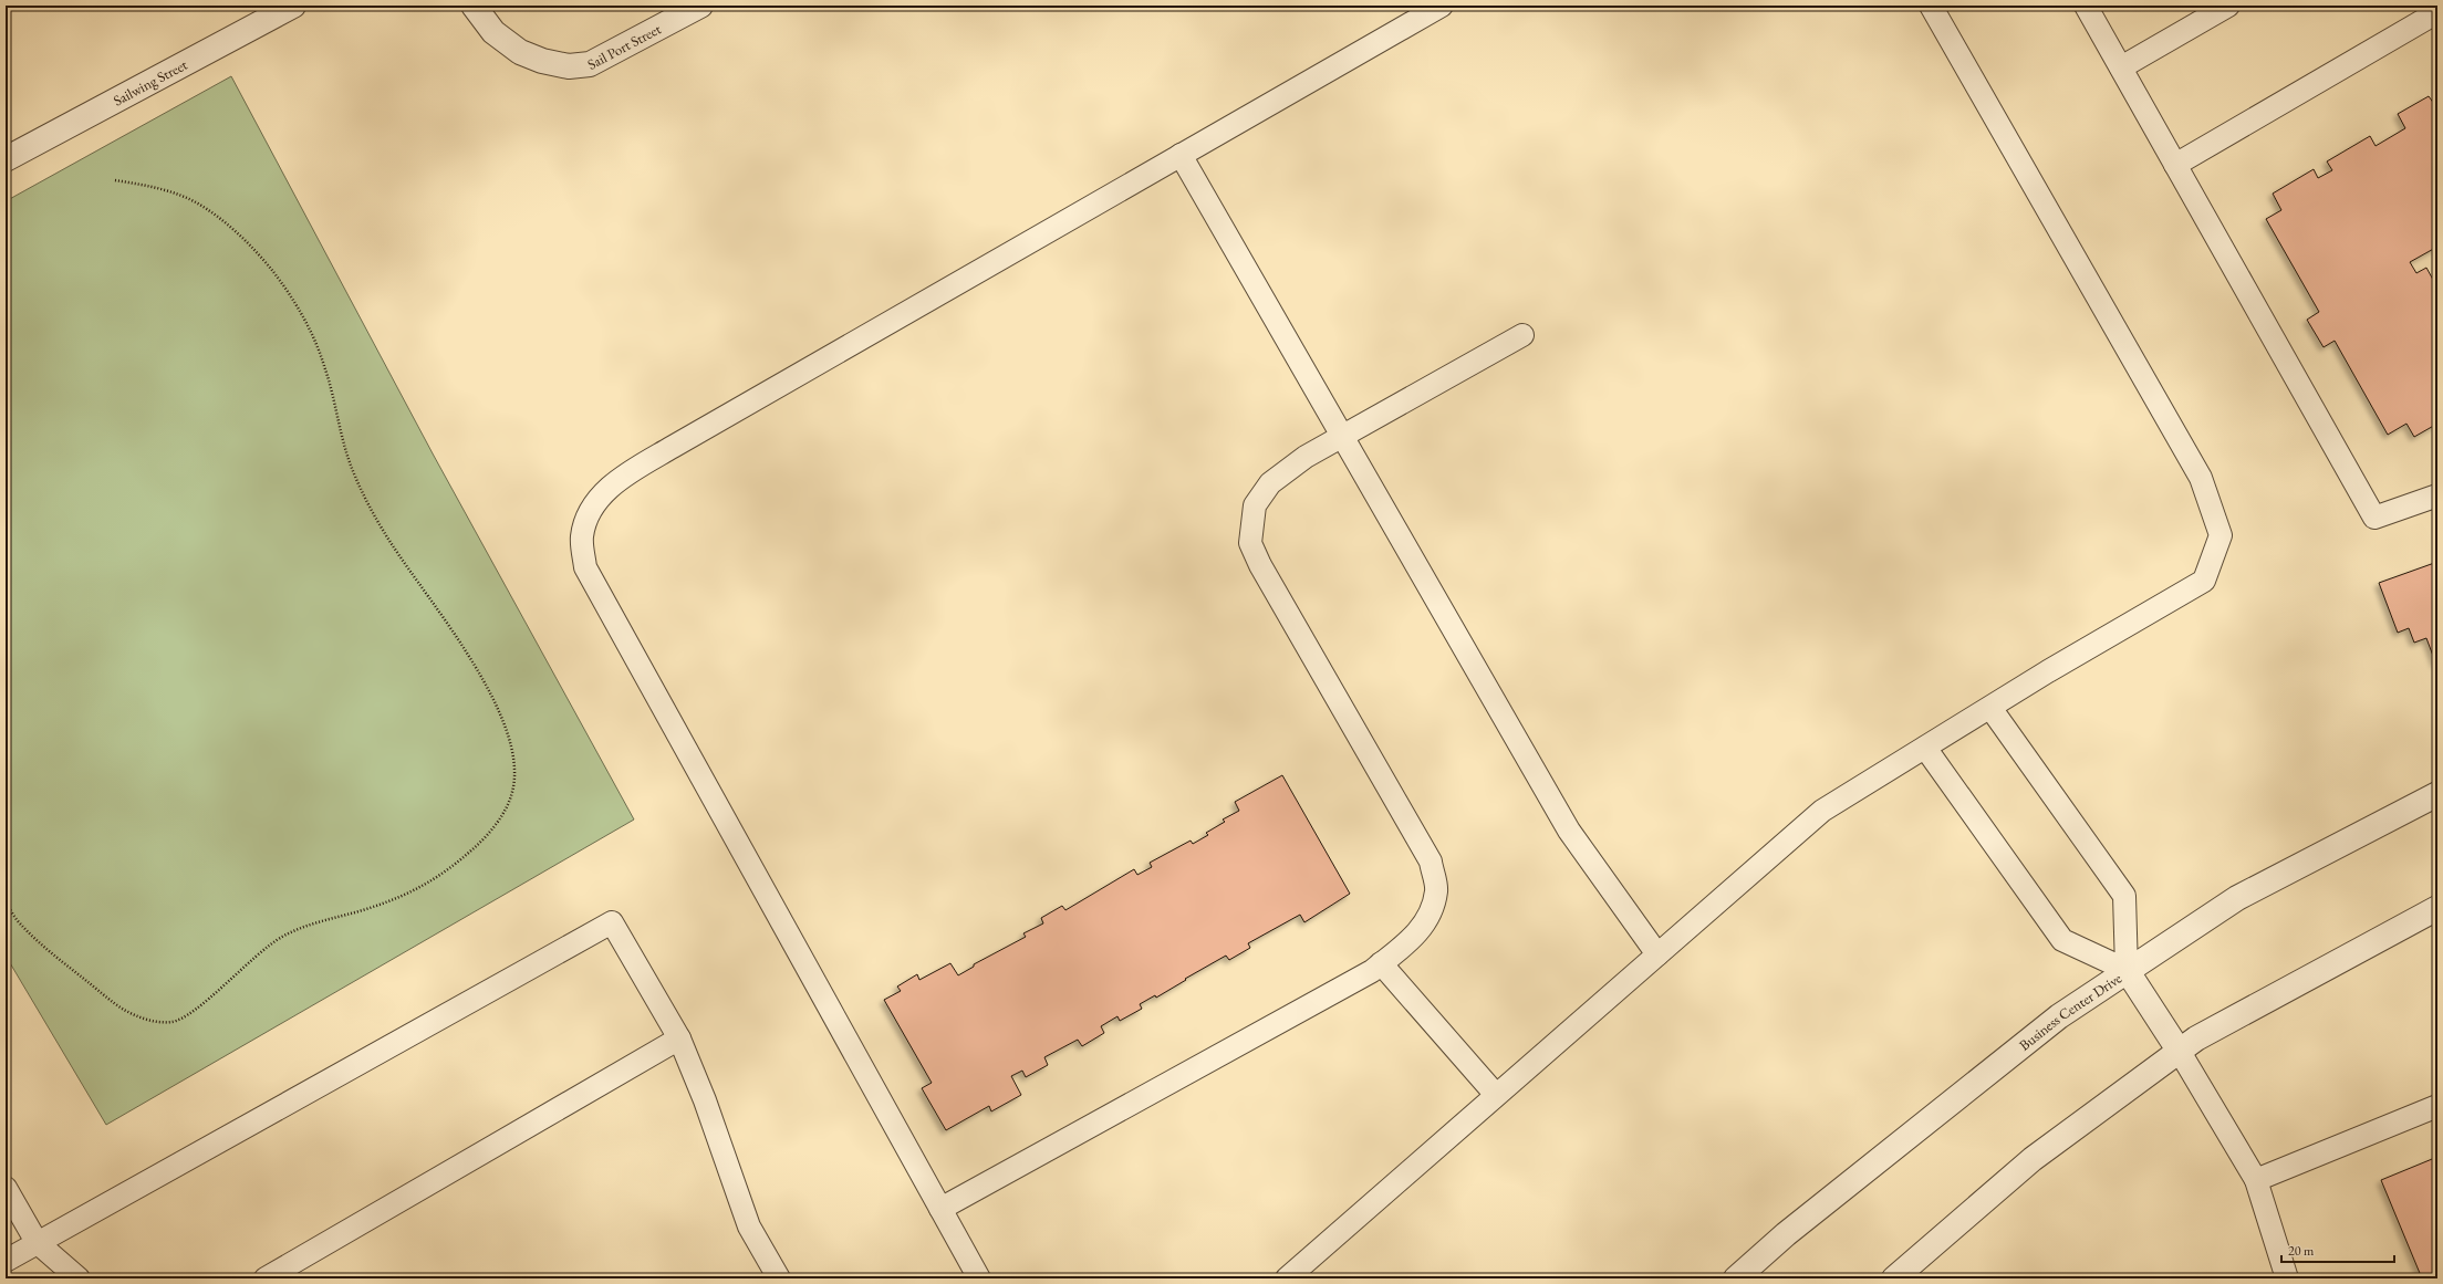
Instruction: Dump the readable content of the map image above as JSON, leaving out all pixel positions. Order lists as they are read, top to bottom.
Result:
{
  "streets": {
    "street": ["Sail Port Street", "Sailwing Street", "Business Center Drive"]
  },
  "scale_bar": "20 m"
}
